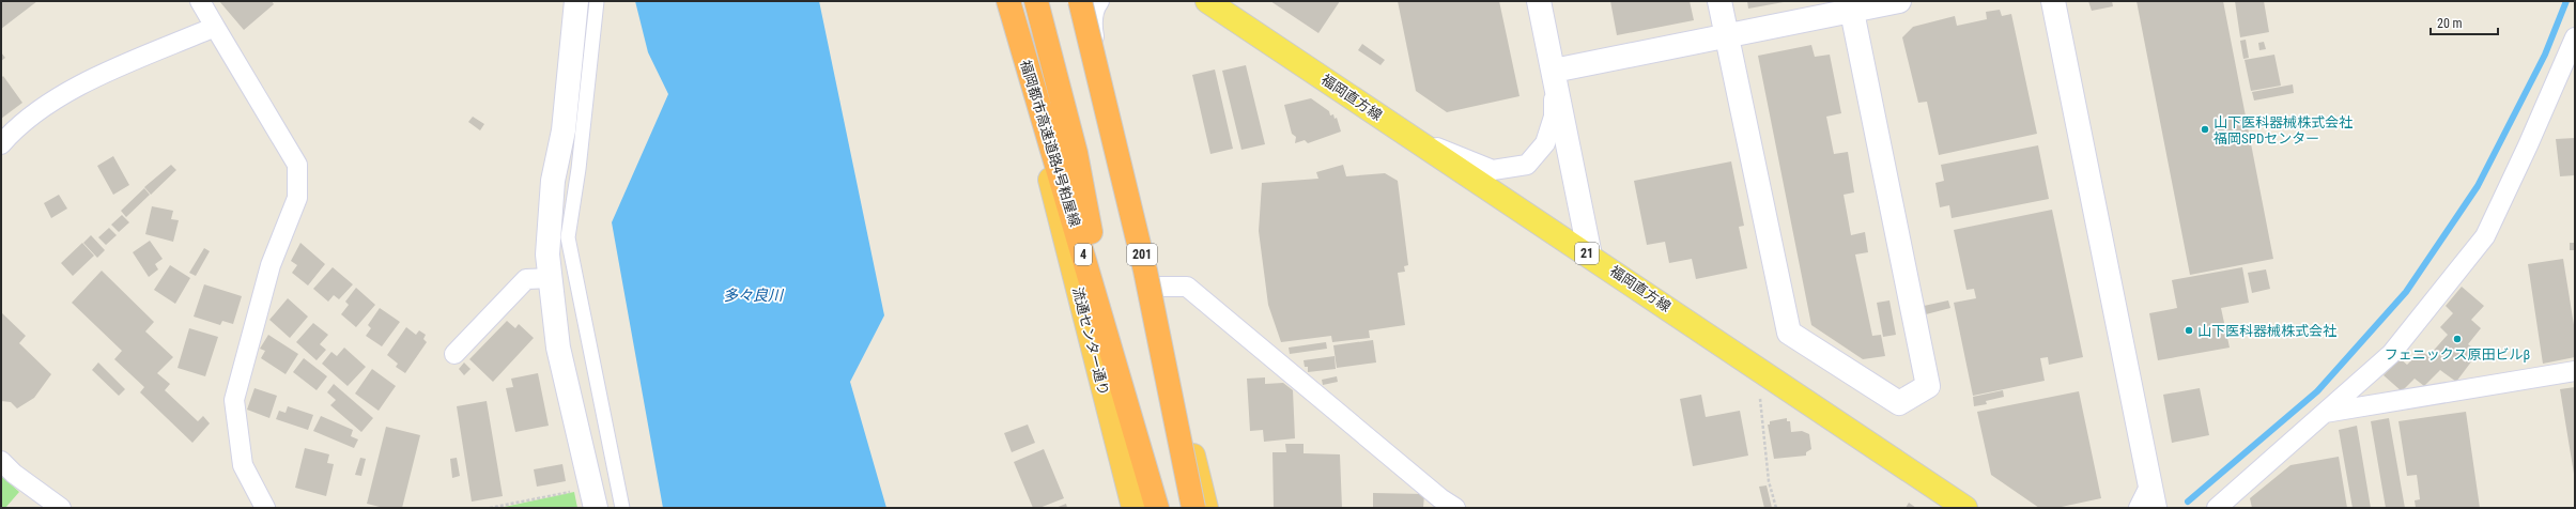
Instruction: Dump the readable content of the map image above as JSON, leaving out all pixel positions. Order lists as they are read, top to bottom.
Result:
{
  "streets": {
    "highway": [
      "福岡都市高速道路4号粕屋線",
      "4",
      "201",
      "流通センター通り"
    ],
    "main road": ["福岡直方線", "21"]
  },
  "water": ["多々良川"],
  "places": ["山下医科器械株式会社 福岡SPDセンター", "山下医科器械株式会社", "フェニックス原田ビルβ"],
  "scale_bar": "20 m"
}
